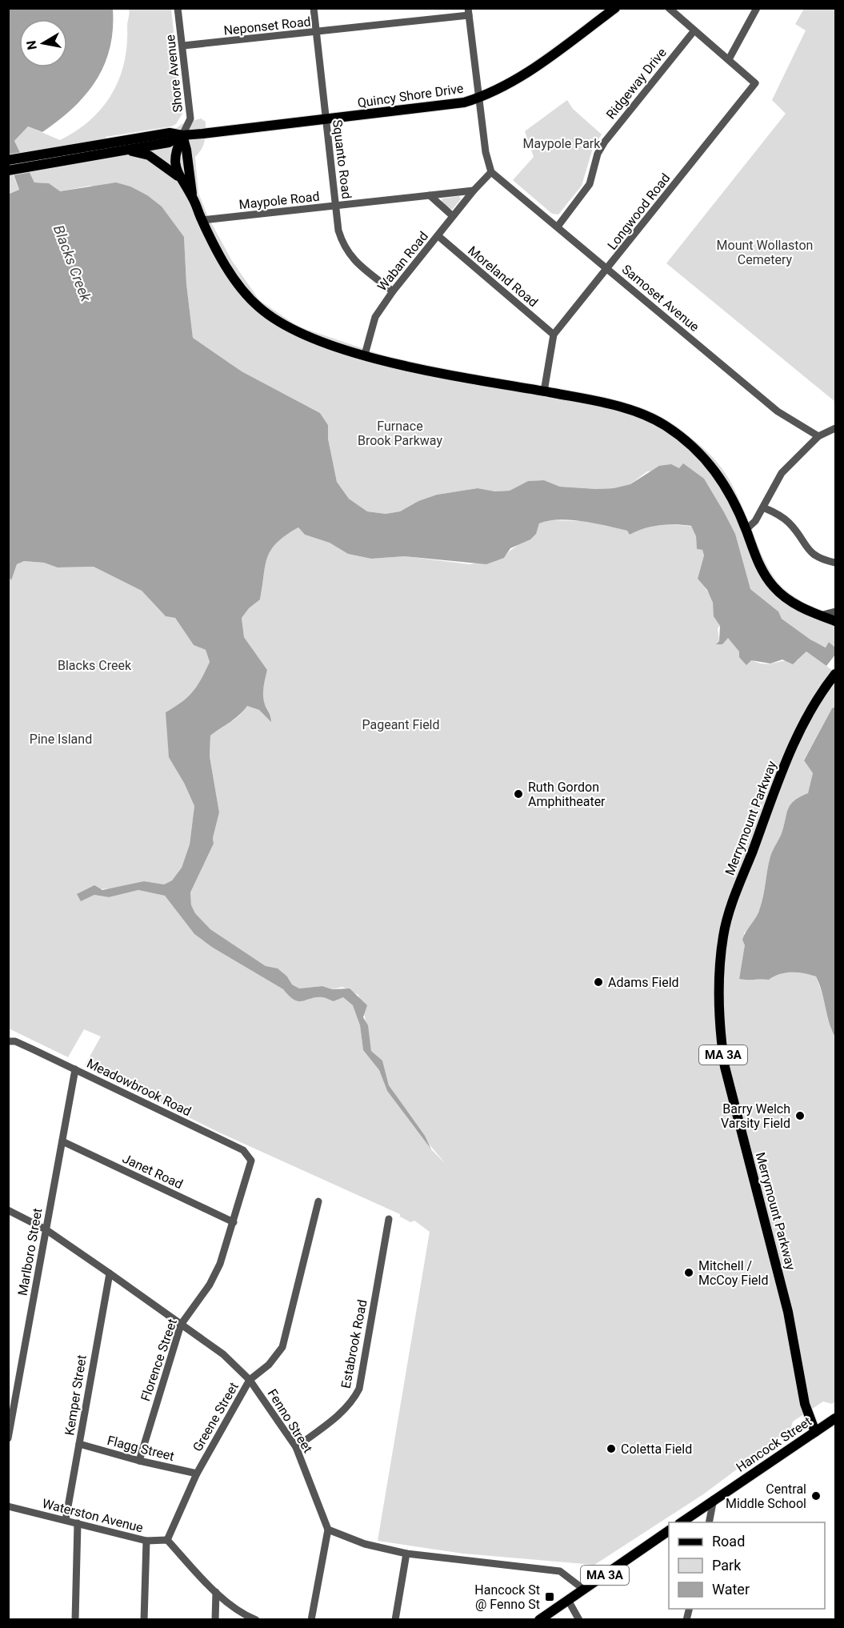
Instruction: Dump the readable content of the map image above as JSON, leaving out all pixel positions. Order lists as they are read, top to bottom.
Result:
{
  "streets": {
    "main road": [
      "Quincy Shore Drive",
      "Merrymount Parkway",
      "MA 3A",
      "Hancock Street"
    ],
    "street": [
      "Neponset Road",
      "Shore Avenue",
      "Ridgeway Drive",
      "Squanto Road",
      "Maypole Road",
      "Longwood Road",
      "Waban Road",
      "Moreland Road",
      "Samoset Avenue",
      "Meadowbrook Road",
      "Janet Road",
      "Marlboro Street",
      "Estabrook Road",
      "Florence Street",
      "Kemper Street",
      "Greene Street",
      "Fenno Street",
      "Flagg Street",
      "Waterston Avenue"
    ]
  },
  "crossings": [
    ["Neponset Road", "Shore Avenue"],
    ["Neponset Road", "Squanto Road"],
    ["Shore Avenue", "Quincy Shore Drive"],
    ["Ridgeway Drive", "Samoset Avenue"],
    ["Quincy Shore Drive", "Squanto Road"],
    ["Squanto Road", "Maypole Road"],
    ["Squanto Road", "Waban Road"],
    ["Maypole Road", "Waban Road"],
    ["Longwood Road", "Moreland Road"],
    ["Longwood Road", "Samoset Avenue"],
    ["Waban Road", "Moreland Road"],
    ["Merrymount Parkway", "Hancock Street"],
    ["Meadowbrook Road", "Marlboro Street"],
    ["Meadowbrook Road", "Florence Street"],
    ["Janet Road", "Marlboro Street"],
    ["Janet Road", "Florence Street"],
    ["Marlboro Street", "Fenno Street"],
    ["Estabrook Road", "Fenno Street"],
    ["Florence Street", "Fenno Street"],
    ["Florence Street", "Flagg Street"],
    ["Kemper Street", "Fenno Street"],
    ["Kemper Street", "Flagg Street"],
    ["Kemper Street", "Waterston Avenue"],
    ["Greene Street", "Fenno Street"],
    ["Greene Street", "Flagg Street"],
    ["Greene Street", "Waterston Avenue"]
  ],
  "water": ["Blacks Creek"],
  "parks": [
    "Maypole Park",
    "Mount Wollaston Cemetery",
    "Furnace Brook Parkway",
    "Blacks Creek",
    "Pageant Field",
    "Pine Island"
  ],
  "places": {
    "other": [
      "Ruth Gordon Amphitheater",
      "Adams Field",
      "Barry Welch Varsity Field",
      "Mitchell / McCoy Field",
      "Coletta Field",
      "Central Middle School"
    ],
    "transit": ["Hancock St @ Fenno St"]
  },
  "legend": ["Road", "Park", "Water"],
  "north": "left"
}
